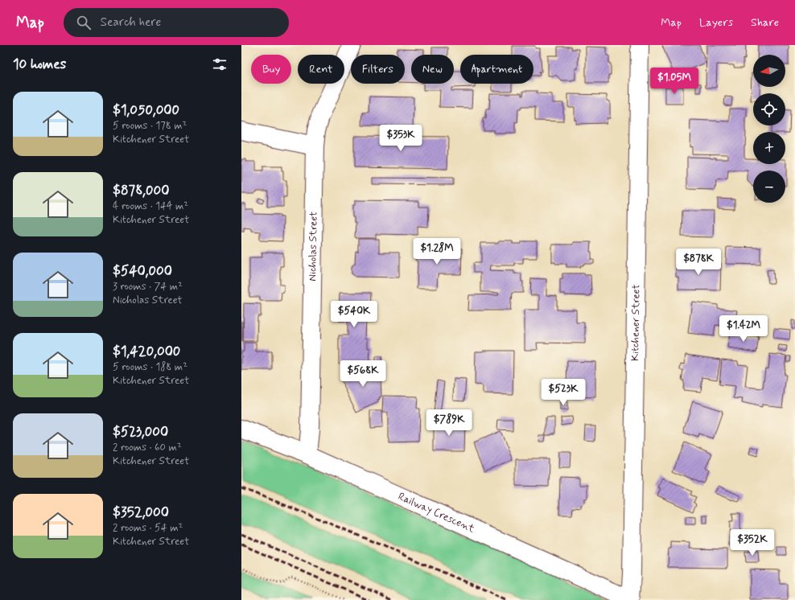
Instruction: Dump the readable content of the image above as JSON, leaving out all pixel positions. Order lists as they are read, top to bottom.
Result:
{
  "streets": {
    "street": ["Nicholas Street", "Kitchener Street", "Railway Crescent"]
  },
  "crossings": [
    ["Nicholas Street", "Railway Crescent"],
    ["Kitchener Street", "Railway Crescent"]
  ],
  "north": "left",
  "page": {
    "header": "Map",
    "search": "Search here",
    "nav": ["Map", "Layers", "Share"],
    "heading": "10 homes",
    "map_buttons": ["+", "−"],
    "chip": [
      "Buy",
      "Rent",
      "Filters",
      "New",
      "Apartment"
    ],
    "price": [
      "$1.05M",
      "$353K",
      "$1.28M",
      "$878K",
      "$540K",
      "$1.42M",
      "$568K",
      "$523K",
      "$789K",
      "$352K"
    ],
    "list": [
      {
        "name": "$1,050,000",
        "note": "5 rooms · 178 m² · Kitchener Street"
      },
      {
        "name": "$878,000",
        "note": "4 rooms · 144 m² · Kitchener Street"
      },
      {
        "name": "$540,000",
        "note": "3 rooms · 74 m² · Nicholas Street"
      },
      {
        "name": "$1,420,000",
        "note": "5 rooms · 188 m² · Kitchener Street"
      },
      {
        "name": "$523,000",
        "note": "2 rooms · 60 m² · Kitchener Street"
      },
      {
        "name": "$352,000",
        "note": "2 rooms · 54 m² · Kitchener Street"
      }
    ]
  }
}
